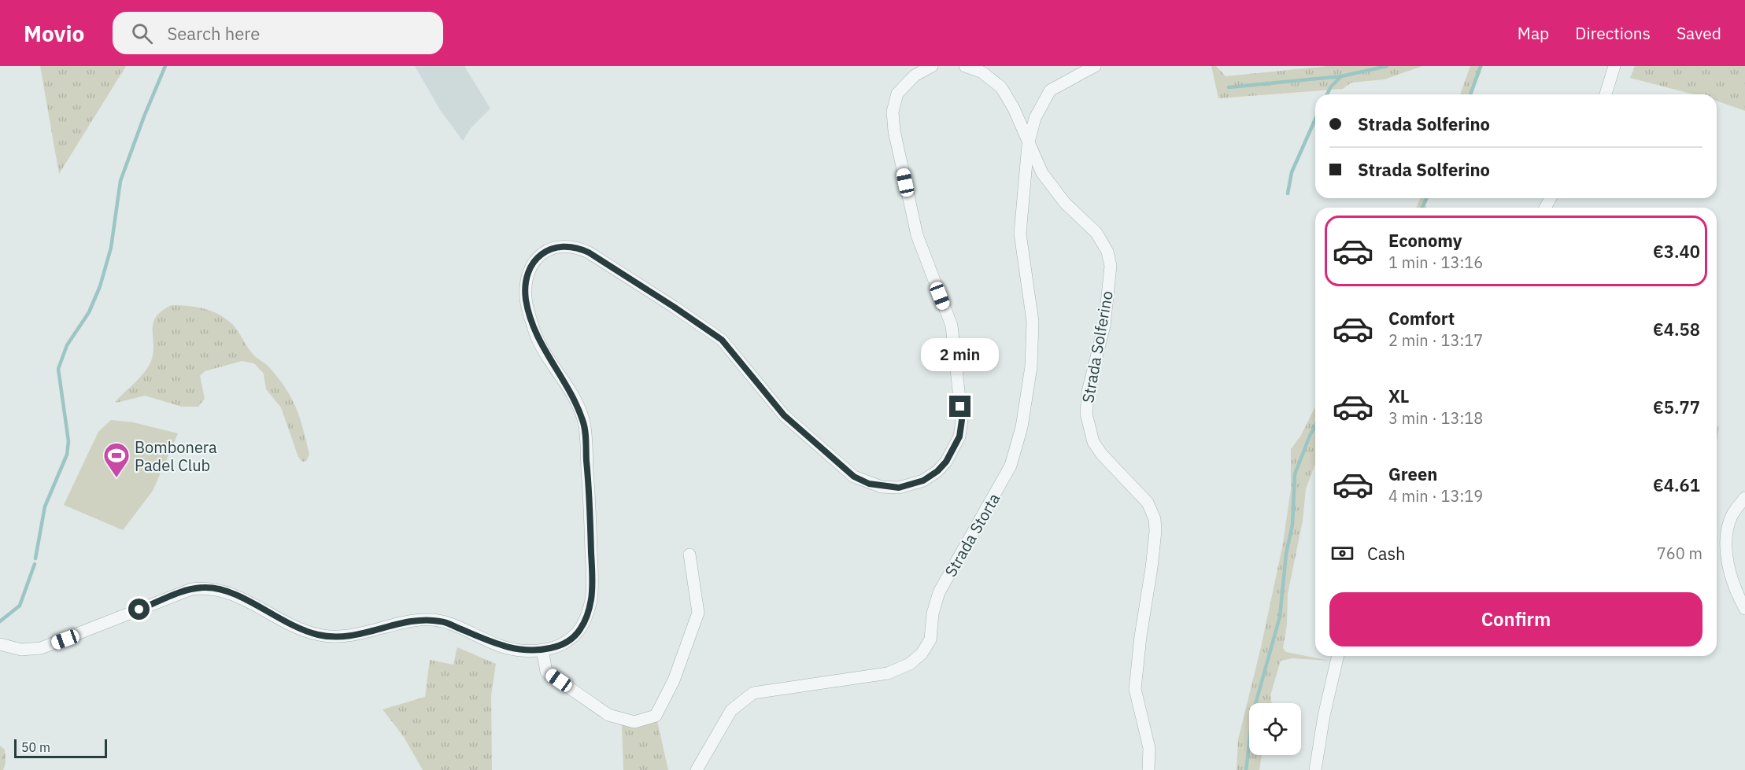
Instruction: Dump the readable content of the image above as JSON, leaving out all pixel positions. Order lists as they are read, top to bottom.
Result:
{
  "streets": {
    "street": ["Strada Solferino", "Strada Storta"]
  },
  "crossings": [
    ["Strada Solferino", "Strada Storta"]
  ],
  "places": {
    "sports": ["Bombonera Padel Club"]
  },
  "scale_bar": "50 m",
  "page": {
    "header": "Movio",
    "search": "Search here",
    "nav": ["Map", "Directions", "Saved"],
    "banner": ["Strada Solferino", "Strada Solferino"],
    "list": [
      {
        "name": "Economy",
        "note": "1 min · 13:16",
        "value": "€3.40"
      },
      {
        "name": "Comfort",
        "note": "2 min · 13:17",
        "value": "€4.58"
      },
      {
        "name": "XL",
        "note": "3 min · 13:18",
        "value": "€5.77"
      },
      {
        "name": "Green",
        "note": "4 min · 13:19",
        "value": "€4.61"
      }
    ],
    "bubble": "2 min",
    "pay": ["Cash", "760 m"],
    "buttons": "Confirm",
    "scale": "50 m"
  }
}
